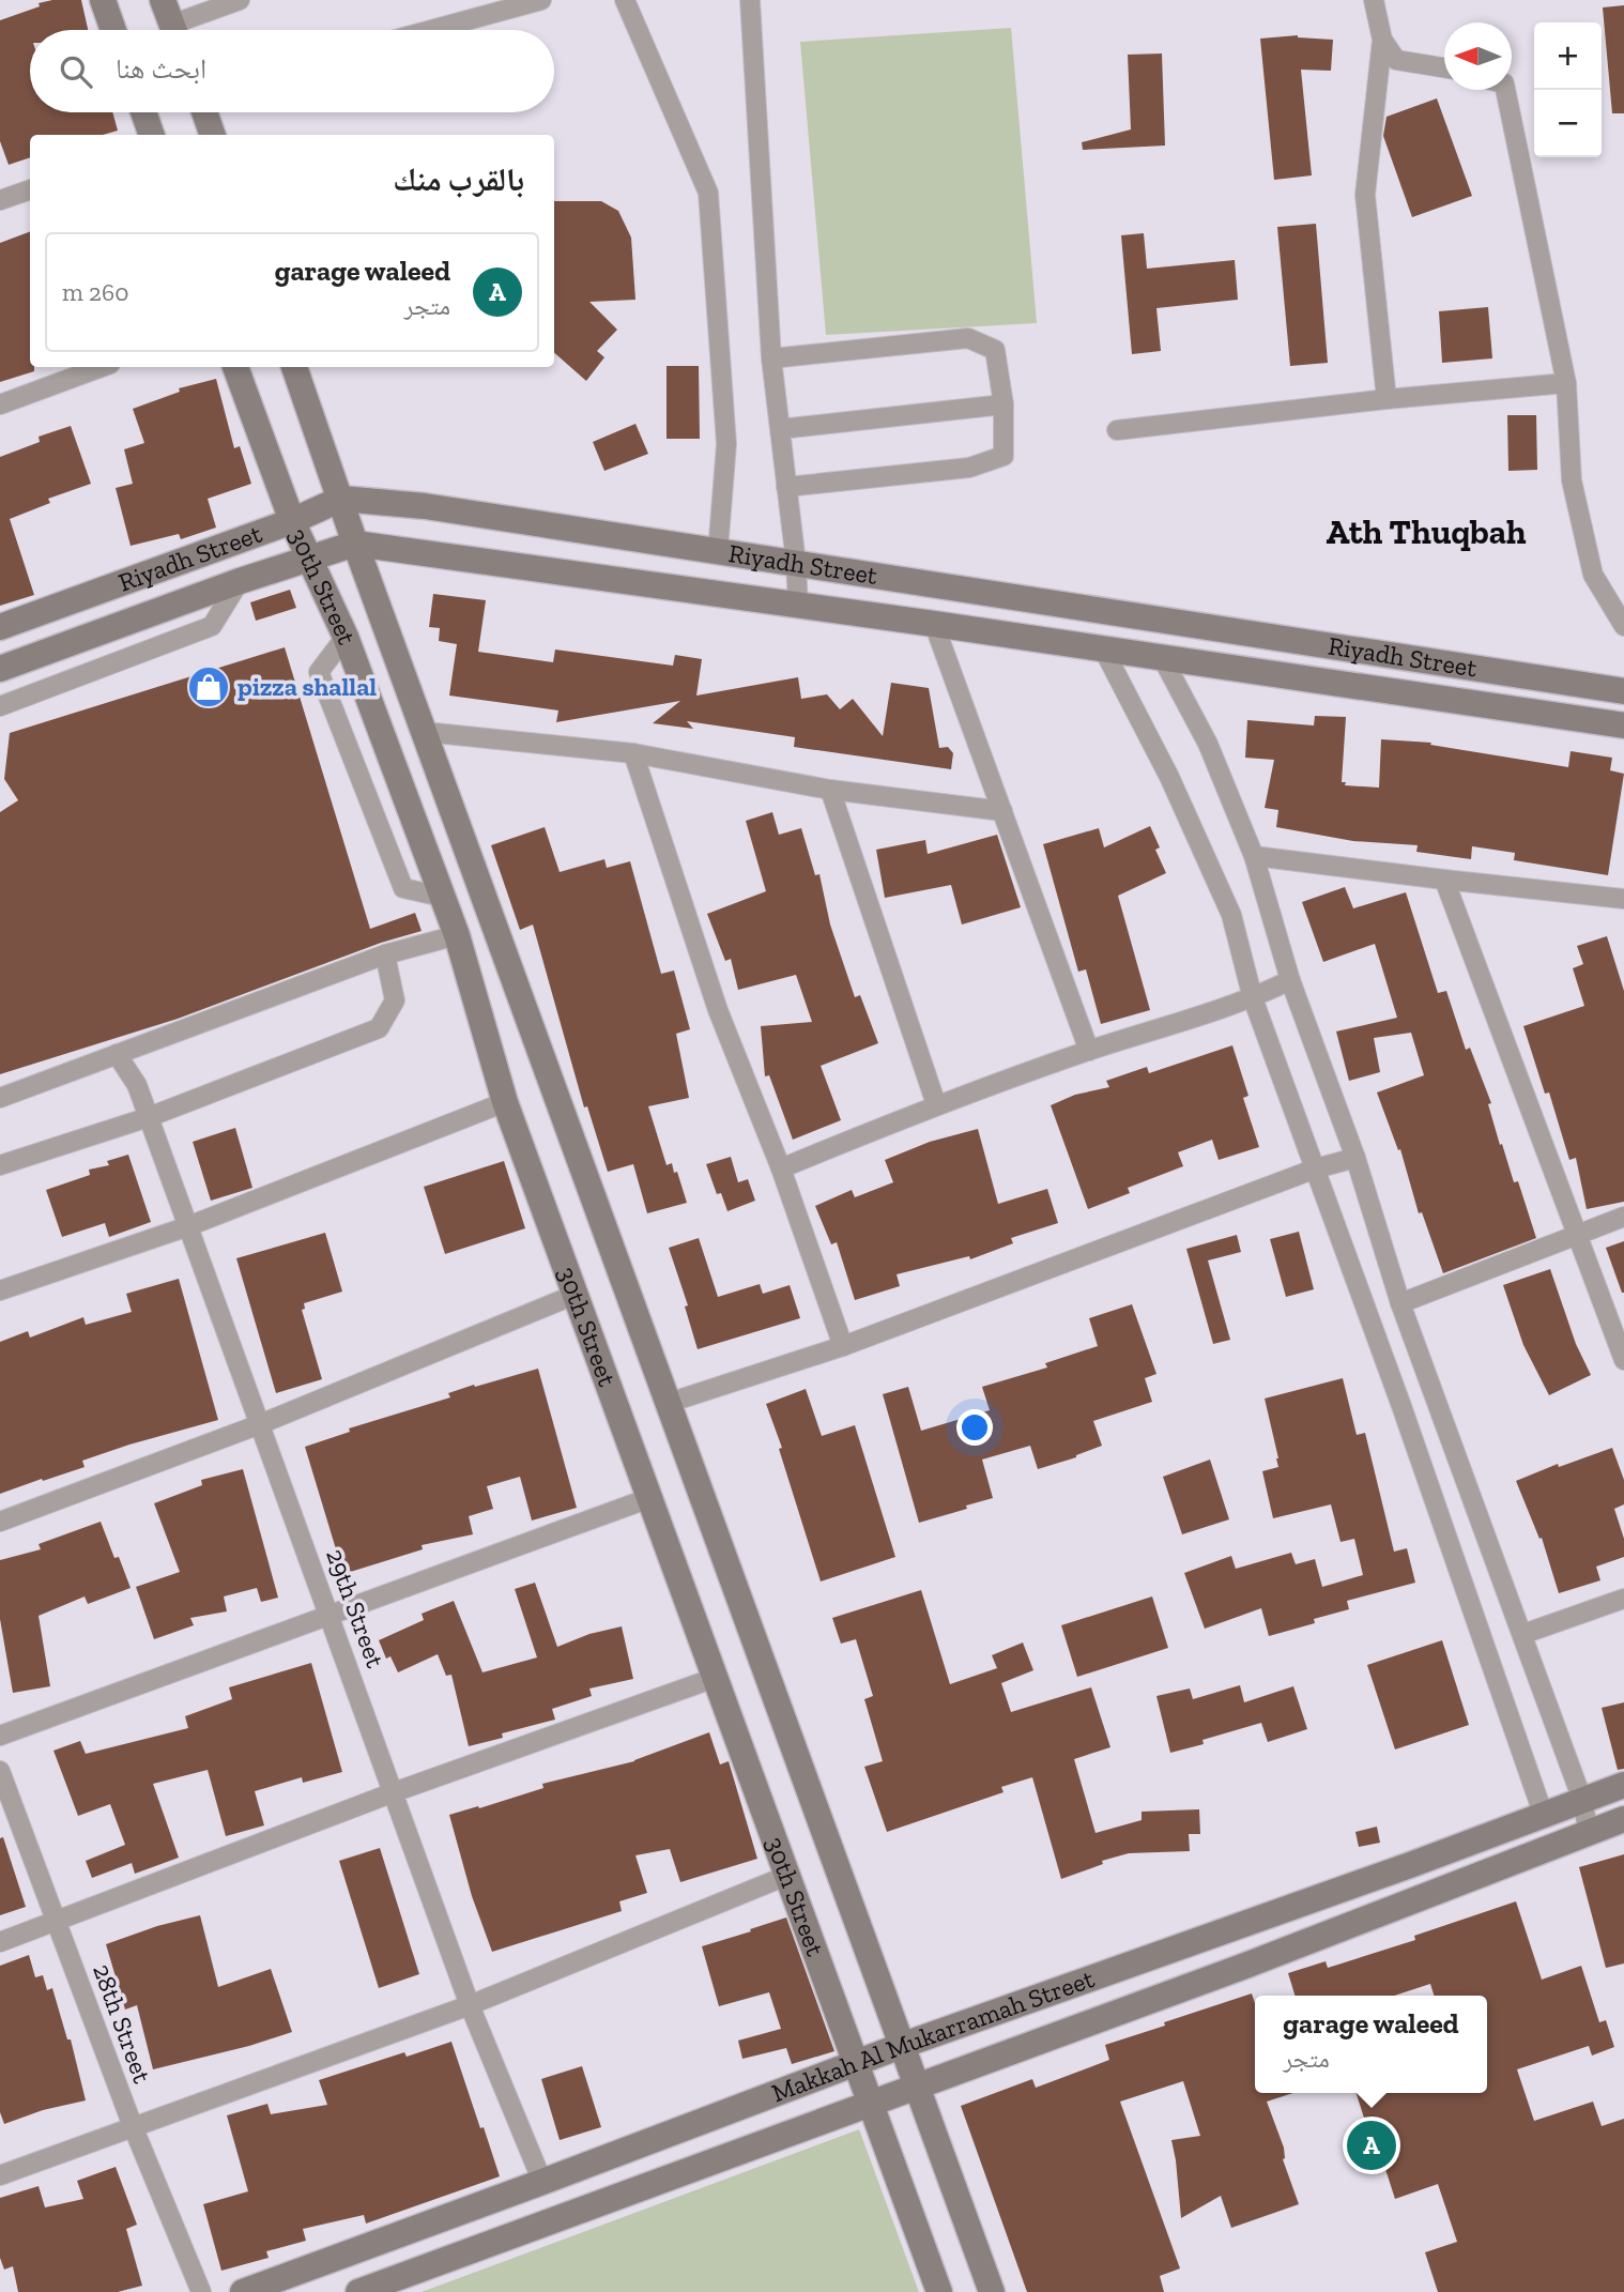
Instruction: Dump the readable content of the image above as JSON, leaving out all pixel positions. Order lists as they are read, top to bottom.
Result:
{
  "streets": {
    "main road": ["Riyadh Street", "30th Street", "Makkah Al Mukarramah Street"],
    "street": ["29th Street", "28th Street"]
  },
  "crossings": [
    ["Riyadh Street", "30th Street"],
    ["30th Street", "Makkah Al Mukarramah Street"],
    ["29th Street", "Makkah Al Mukarramah Street"]
  ],
  "districts": ["Ath Thuqbah"],
  "places": {
    "shop": ["pizza shallal"]
  },
  "north": "left",
  "page": {
    "map_buttons": ["+", "−"],
    "search": "ابحث هنا",
    "heading": "بالقرب منك",
    "list": [
      {
        "mark": "A",
        "name": "garage waleed",
        "note": "متجر",
        "value": "260 m"
      }
    ],
    "popup": ["garage waleed", "متجر"],
    "pins": "A"
  }
}
